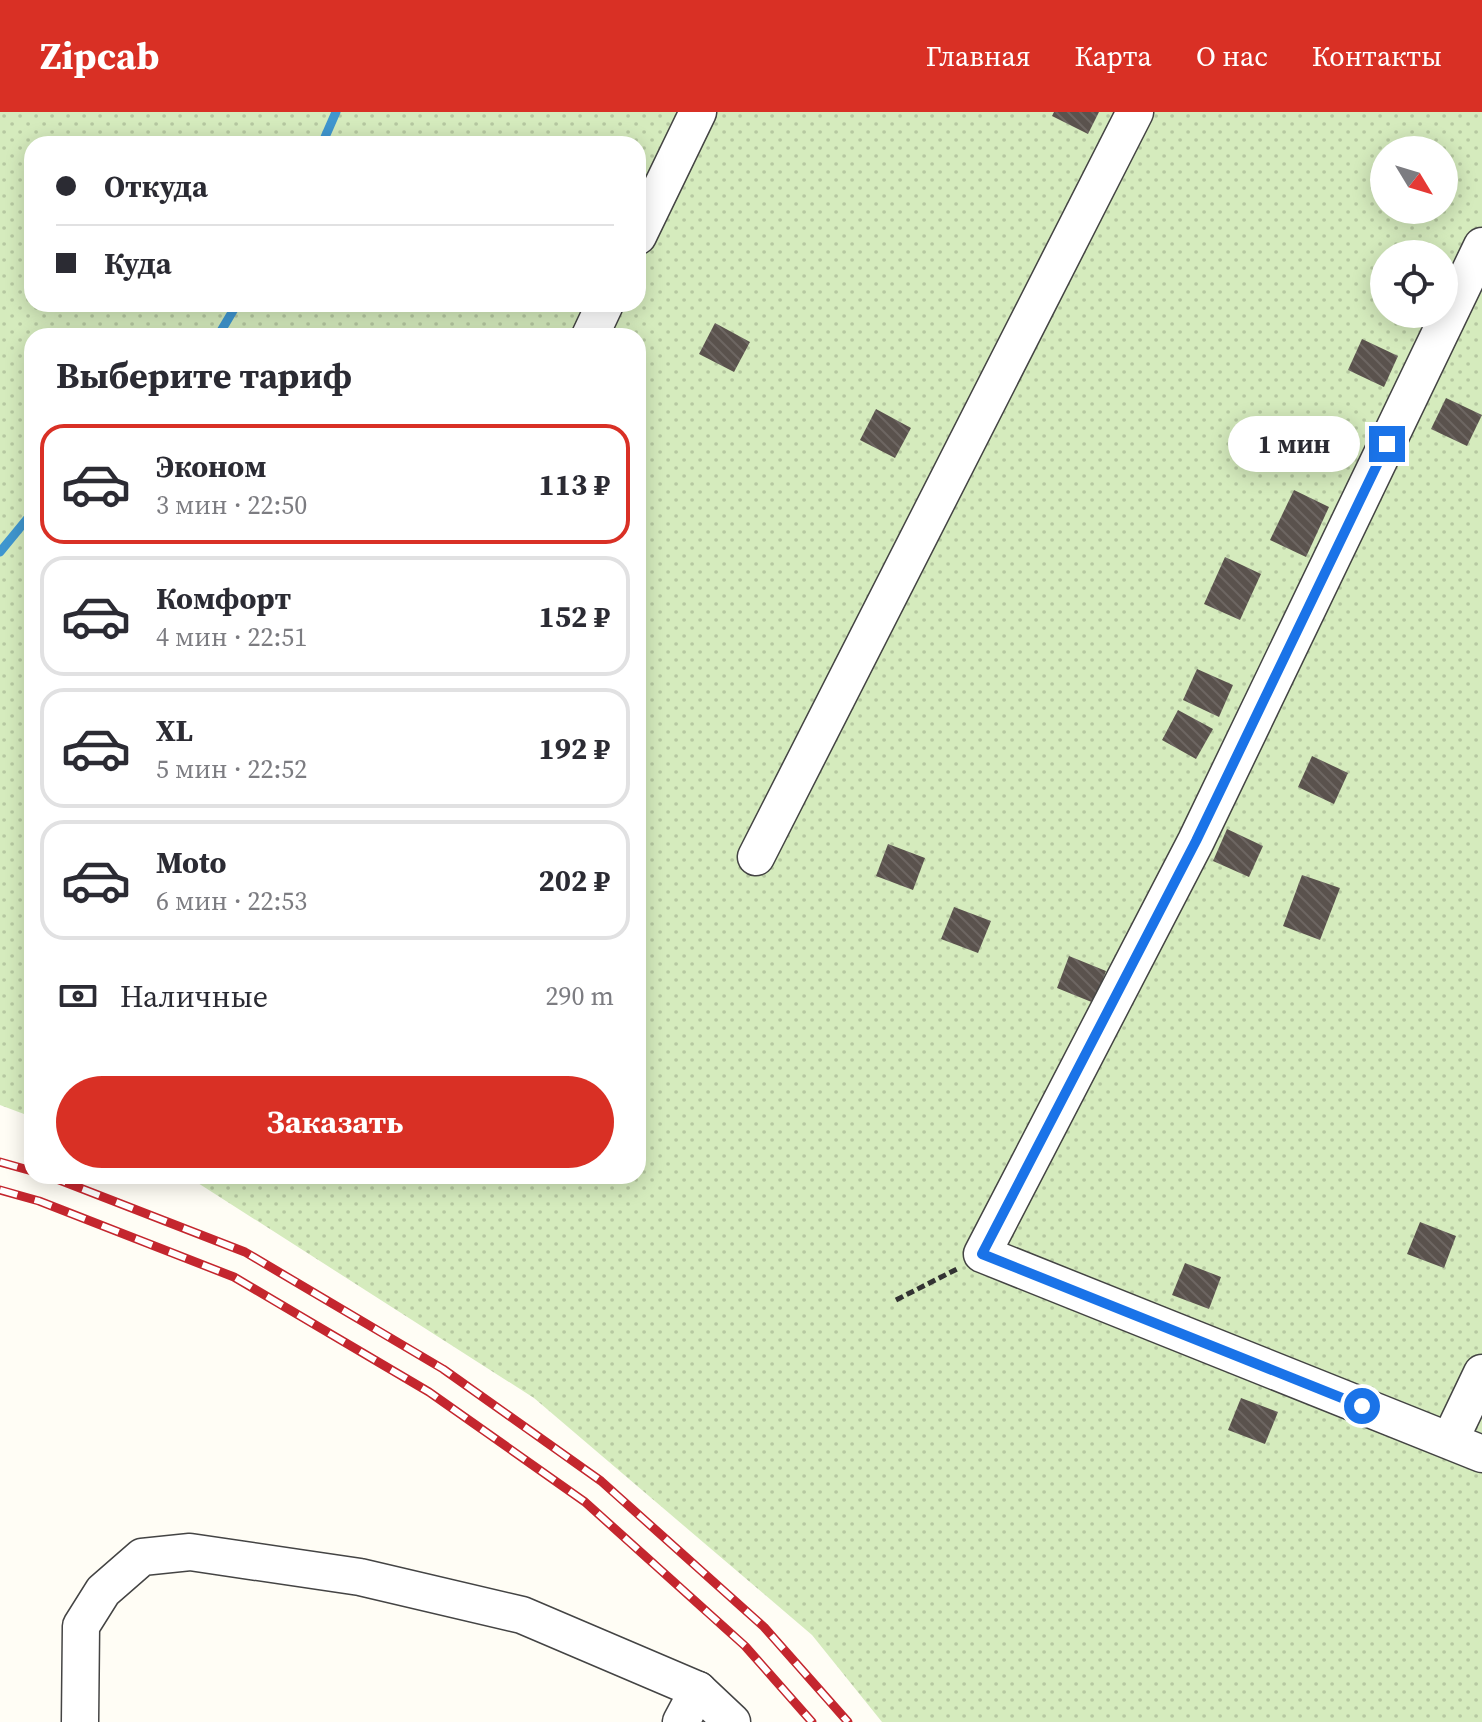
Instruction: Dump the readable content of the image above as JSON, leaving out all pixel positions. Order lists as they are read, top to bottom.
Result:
{
  "north": "bottom right",
  "page": {
    "header": "Zipcab",
    "nav": [
      "Главная",
      "Карта",
      "О нас",
      "Контакты"
    ],
    "banner": ["Откуда", "Куда"],
    "heading": "Выберите тариф",
    "bubble": "1 мин",
    "list": [
      {
        "name": "Эконом",
        "note": "3 мин · 22:50",
        "value": "113 ₽"
      },
      {
        "name": "Комфорт",
        "note": "4 мин · 22:51",
        "value": "152 ₽"
      },
      {
        "name": "XL",
        "note": "5 мин · 22:52",
        "value": "192 ₽"
      },
      {
        "name": "Moto",
        "note": "6 мин · 22:53",
        "value": "202 ₽"
      }
    ],
    "pay": ["Наличные", "290 m"],
    "buttons": "Заказать"
  }
}
